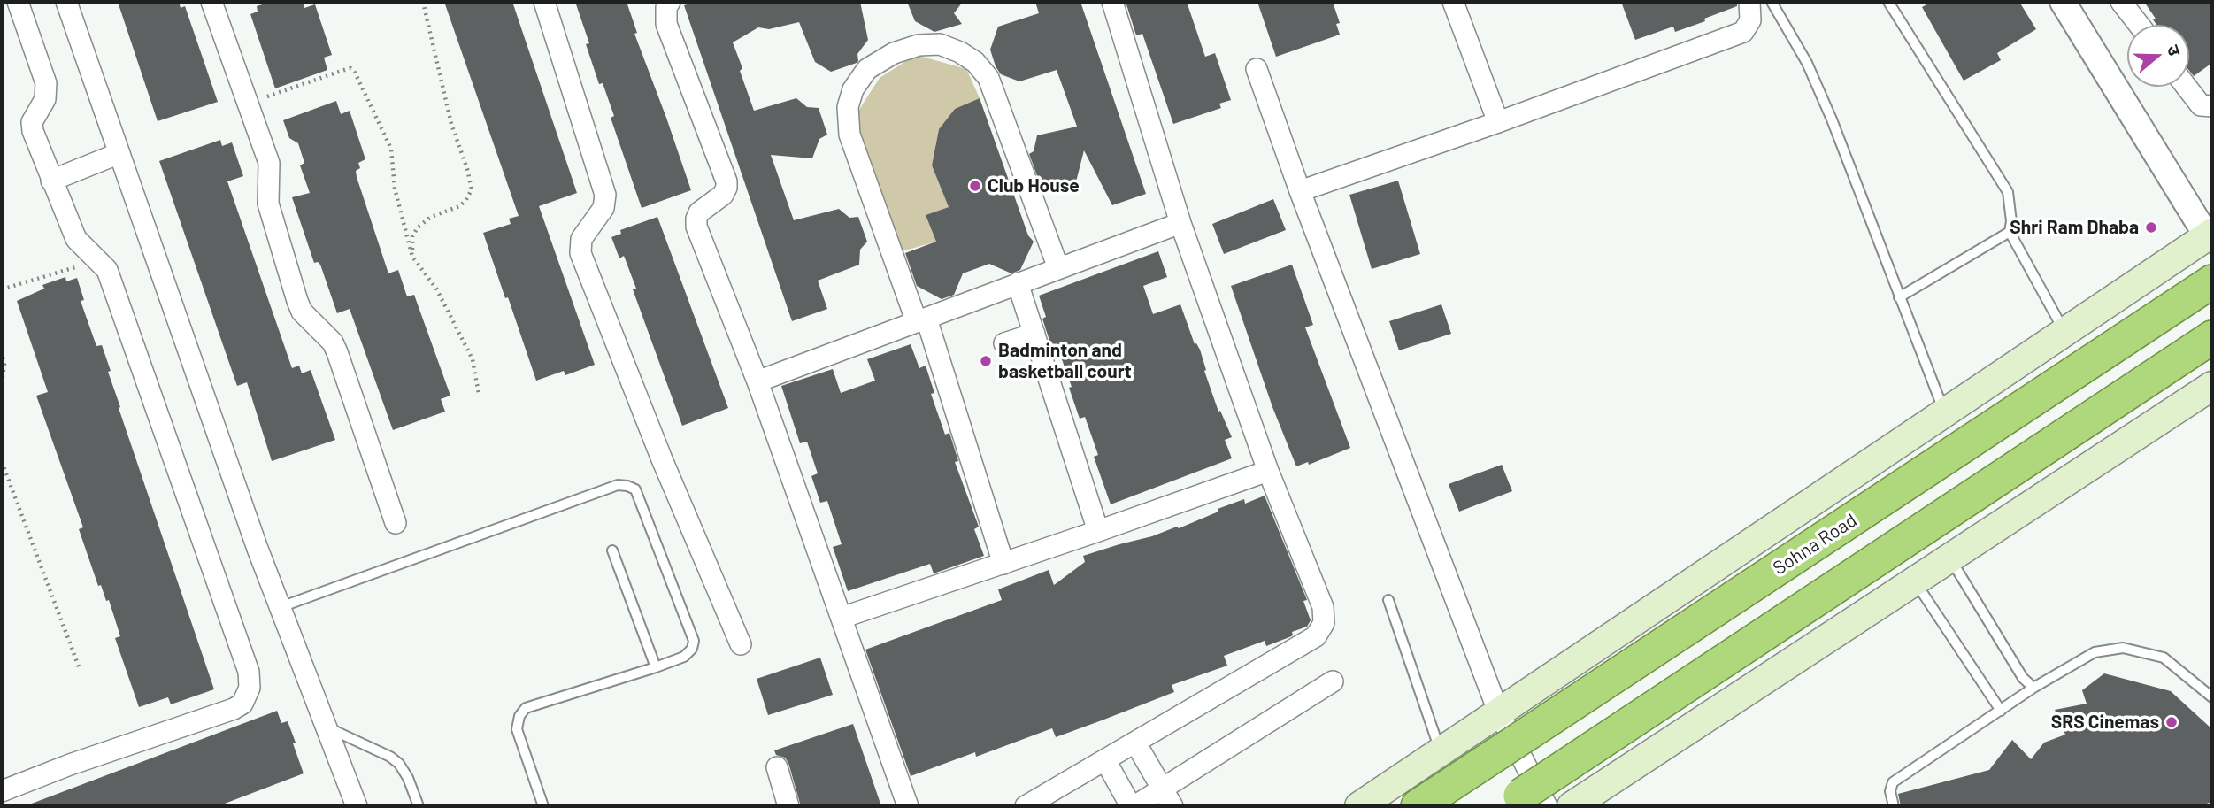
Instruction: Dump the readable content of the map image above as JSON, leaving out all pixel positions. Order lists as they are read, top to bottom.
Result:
{
  "streets": {
    "highway": ["Sohna Road"]
  },
  "places": [
    "Club House",
    "Shri Ram Dhaba",
    "Badminton and basketball court",
    "SRS Cinemas"
  ],
  "north": "right"
}
